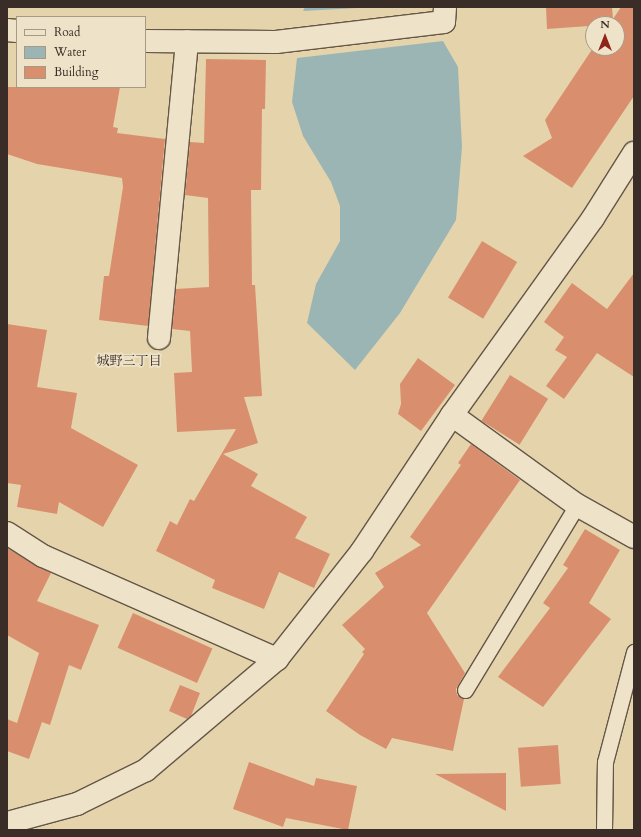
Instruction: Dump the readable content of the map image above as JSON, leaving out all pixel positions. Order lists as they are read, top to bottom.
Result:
{
  "districts": ["城野三丁目"],
  "legend": ["Road", "Water", "Building"],
  "north": "top"
}
